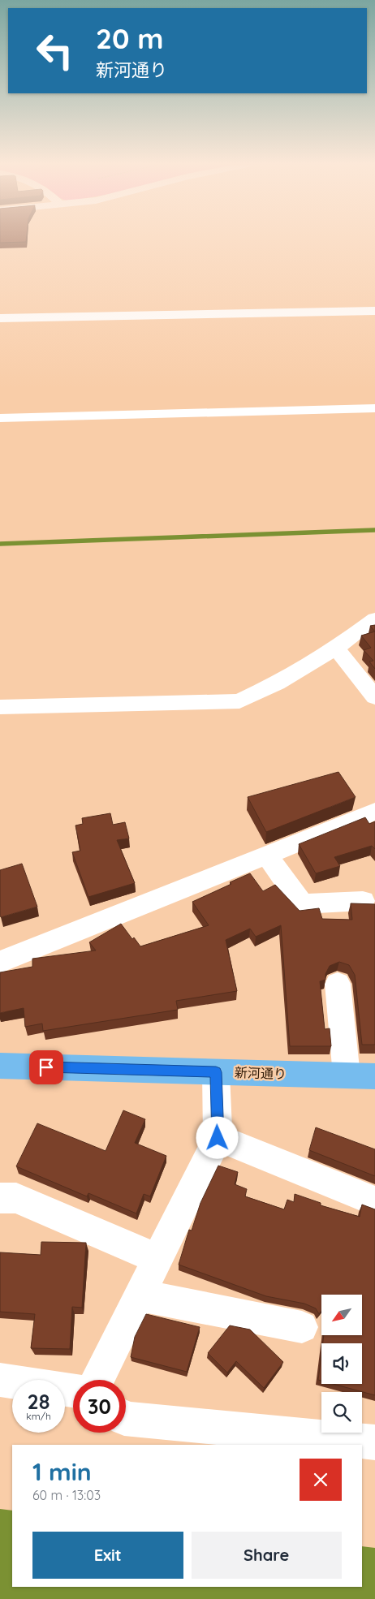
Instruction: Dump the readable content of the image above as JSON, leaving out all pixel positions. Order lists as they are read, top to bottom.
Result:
{
  "streets": {
    "highway": ["新河通り"]
  },
  "north": "bottom left",
  "page": {
    "turn": ["20 m", "新河通り"],
    "speed": "28 km/h",
    "limit": "30",
    "heading": ["1 min", "60 m · 13:03"],
    "buttons": ["Exit", "Share"]
  }
}
